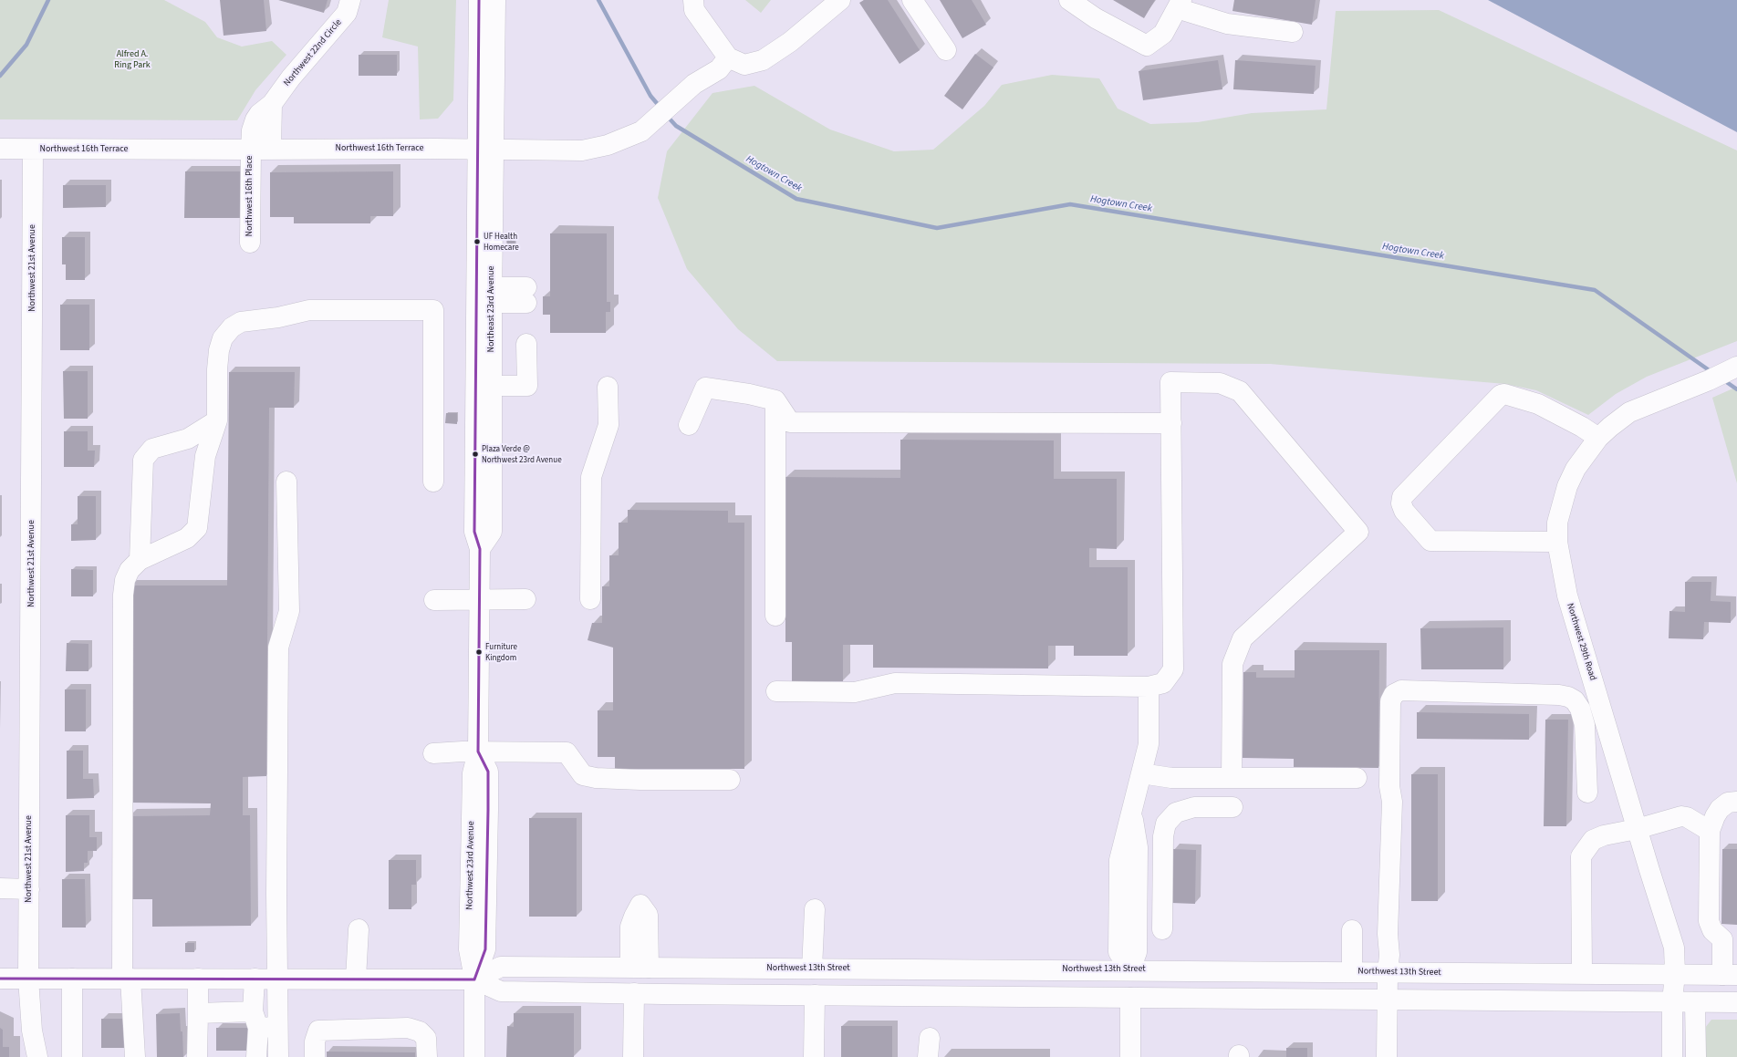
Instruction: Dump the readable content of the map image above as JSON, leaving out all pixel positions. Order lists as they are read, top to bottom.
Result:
{
  "streets": {
    "street": [
      "Northwest 22nd Circle",
      "Northwest 16th Terrace",
      "Northwest 16th Place",
      "Northwest 21st Avenue",
      "Northeast 23rd Avenue",
      "Northwest 29th Road",
      "Northwest 23rd Avenue",
      "Northwest 13th Street"
    ]
  },
  "crossings": [
    ["Northwest 22nd Circle", "Northwest 16th Terrace"],
    ["Northwest 22nd Circle", "Northwest 16th Place"],
    ["Northwest 16th Terrace", "Northwest 16th Place"],
    ["Northwest 16th Terrace", "Northwest 21st Avenue"],
    ["Northwest 16th Terrace", "Northeast 23rd Avenue"],
    ["Northwest 21st Avenue", "Northwest 13th Street"],
    ["Northeast 23rd Avenue", "Northwest 23rd Avenue"],
    ["Northwest 29th Road", "Northwest 13th Street"],
    ["Northwest 23rd Avenue", "Northwest 13th Street"]
  ],
  "water": ["Hogtown Creek"],
  "parks": ["Alfred A. Ring Park"],
  "places": ["UF Health Homecare", "Plaza Verde @ Northwest 23rd Avenue", "Furniture Kingdom"]
}
